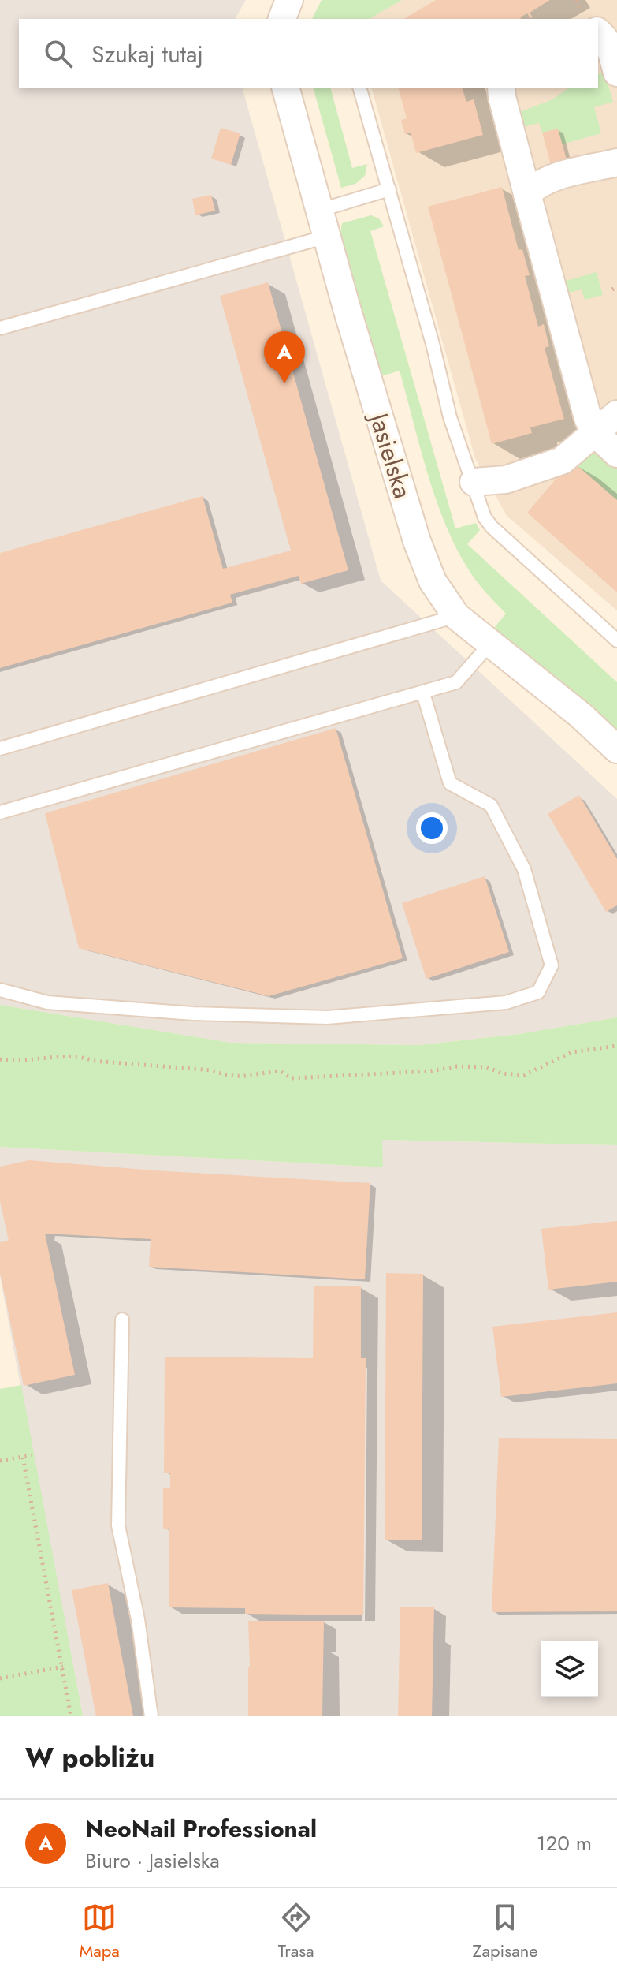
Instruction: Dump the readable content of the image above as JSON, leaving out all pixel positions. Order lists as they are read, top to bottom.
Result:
{
  "streets": {
    "street": ["Jasielska"]
  },
  "page": {
    "search": "Szukaj tutaj",
    "pins": "A",
    "heading": "W pobliżu",
    "list": [
      {
        "mark": "A",
        "name": "NeoNail Professional",
        "note": "Biuro · Jasielska",
        "value": "120 m"
      }
    ],
    "nav": ["Mapa", "Trasa", "Zapisane"]
  }
}
